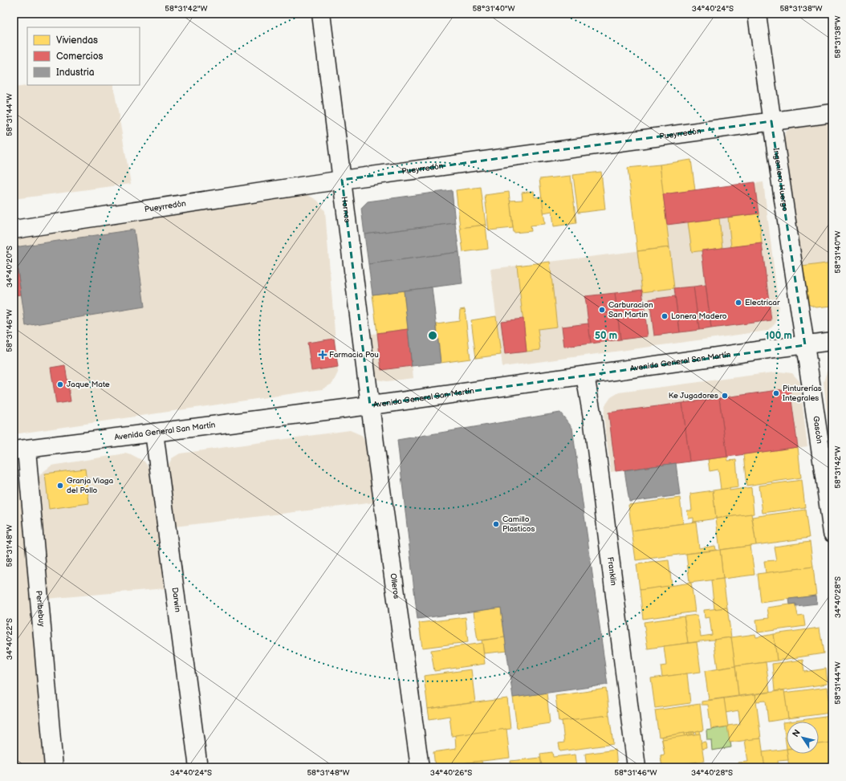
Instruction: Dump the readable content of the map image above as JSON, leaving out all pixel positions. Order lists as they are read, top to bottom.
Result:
{
  "streets": {
    "street": [
      "Pueyrredón",
      "Ingeniero Huergo",
      "Hornos",
      "Avenida General San Martín",
      "Gascón",
      "Franklin",
      "Olleros",
      "Darwin",
      "Peribebuy"
    ]
  },
  "crossings": [
    ["Pueyrredón", "Ingeniero Huergo"],
    ["Pueyrredón", "Hornos"],
    ["Ingeniero Huergo", "Avenida General San Martín"],
    ["Ingeniero Huergo", "Gascón"],
    ["Hornos", "Avenida General San Martín"],
    ["Hornos", "Olleros"],
    ["Avenida General San Martín", "Gascón"],
    ["Avenida General San Martín", "Franklin"],
    ["Avenida General San Martín", "Olleros"],
    ["Avenida General San Martín", "Darwin"],
    ["Avenida General San Martín", "Peribebuy"]
  ],
  "places": {
    "other": [
      "Electricar",
      "Carburacion San Martin",
      "Lonera Madero",
      "Jaque Mate",
      "Pinturerías Integrales",
      "Ke Jugadores",
      "Granja Viaga del Pollo",
      "Camillo Plasticos"
    ],
    "health": ["Farmacia Pou"]
  },
  "legend": ["Viviendas", "Comercios", "Industria"],
  "north": "top left",
  "coordinates": [
    "58°31'42\"W",
    "58°31'40\"W",
    "34°40'24\"S",
    "58°31'38\"W",
    "58°31'44\"W",
    "34°40'20\"S",
    "58°31'46\"W",
    "58°31'48\"W",
    "34°40'28\"S",
    "34°40'22\"S",
    "34°40'26\"S"
  ],
  "rings": ["50 m", "100 m"]
}
